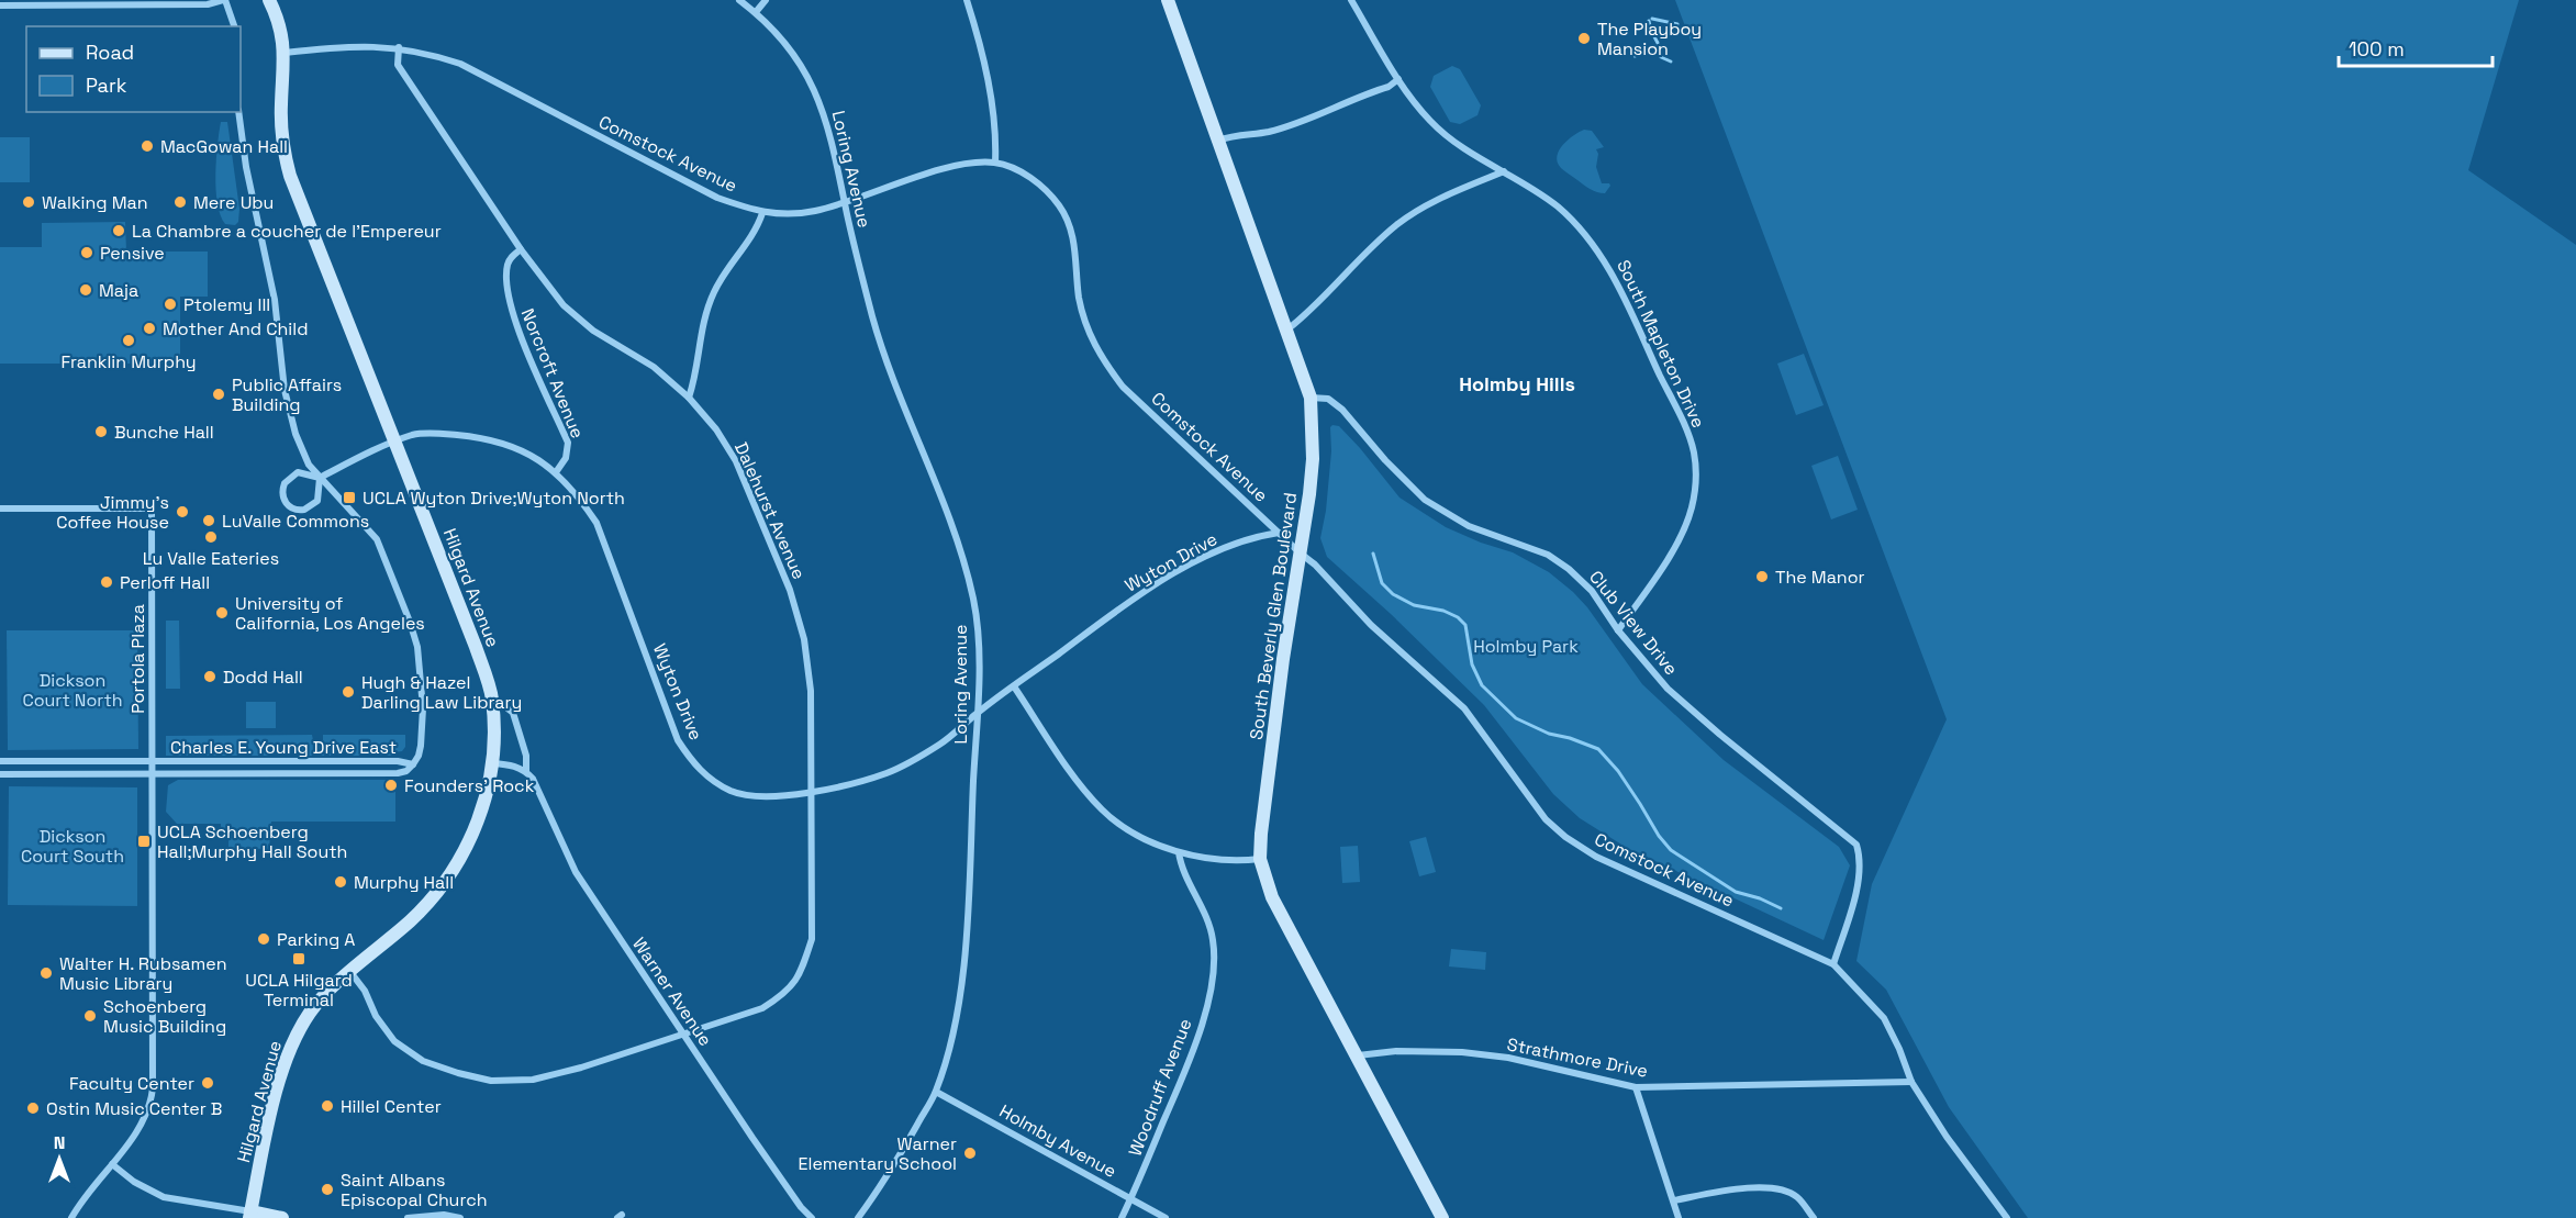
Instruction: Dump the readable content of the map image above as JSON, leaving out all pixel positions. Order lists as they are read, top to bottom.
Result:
{
  "streets": {
    "street": [
      "Comstock Avenue",
      "Loring Avenue",
      "South Mapleton Drive",
      "Norcroft Avenue",
      "Dalehurst Avenue",
      "Wyton Drive",
      "Hilgard Avenue",
      "South Beverly Glen Boulevard",
      "Club View Drive",
      "Portola Plaza",
      "Charles E. Young Drive East",
      "Warner Avenue",
      "Strathmore Drive",
      "Woodruff Avenue",
      "Holmby Avenue"
    ]
  },
  "crossings": [
    ["Comstock Avenue", "Loring Avenue"],
    ["Comstock Avenue", "Dalehurst Avenue"],
    ["Comstock Avenue", "Wyton Drive"],
    ["Comstock Avenue", "Hilgard Avenue"],
    ["Comstock Avenue", "South Beverly Glen Boulevard"],
    ["Comstock Avenue", "Club View Drive"],
    ["Comstock Avenue", "Strathmore Drive"],
    ["Loring Avenue", "Wyton Drive"],
    ["Loring Avenue", "Holmby Avenue"],
    ["South Mapleton Drive", "Club View Drive"],
    ["Norcroft Avenue", "Dalehurst Avenue"],
    ["Norcroft Avenue", "Wyton Drive"],
    ["Dalehurst Avenue", "Wyton Drive"],
    ["Dalehurst Avenue", "Warner Avenue"],
    ["Wyton Drive", "Hilgard Avenue"],
    ["Wyton Drive", "Charles E. Young Drive East"],
    ["Hilgard Avenue", "Warner Avenue"],
    ["South Beverly Glen Boulevard", "Club View Drive"],
    ["South Beverly Glen Boulevard", "Strathmore Drive"],
    ["Portola Plaza", "Charles E. Young Drive East"],
    ["Woodruff Avenue", "Holmby Avenue"]
  ],
  "districts": ["Holmby Hills"],
  "parks": ["Holmby Park", "Dickson Court North", "Dickson Court South"],
  "places": {
    "other": [
      "The Playboy Mansion",
      "MacGowan Hall",
      "Walking Man",
      "Mere Ubu",
      "La Chambre a coucher de l'Empereur",
      "Pensive",
      "Maja",
      "Ptolemy III",
      "Mother And Child",
      "Franklin Murphy",
      "Public Affairs Building",
      "Bunche Hall",
      "Jimmy's Coffee House",
      "LuValle Commons",
      "Lu Valle Eateries",
      "The Manor",
      "Perloff Hall",
      "University of California, Los Angeles",
      "Dodd Hall",
      "Hugh & Hazel Darling Law Library",
      "Founders' Rock",
      "Murphy Hall",
      "Parking A",
      "Walter H. Rubsamen Music Library",
      "Schoenberg Music Building",
      "Faculty Center",
      "Hillel Center",
      "Ostin Music Center B",
      "Warner Elementary School",
      "Saint Albans Episcopal Church"
    ],
    "transit": ["UCLA Wyton Drive;Wyton North", "UCLA Schoenberg Hall;Murphy Hall South", "UCLA Hilgard Terminal"]
  },
  "legend": ["Road", "Park"],
  "scale_bar": "100 m",
  "north": "top"
}
